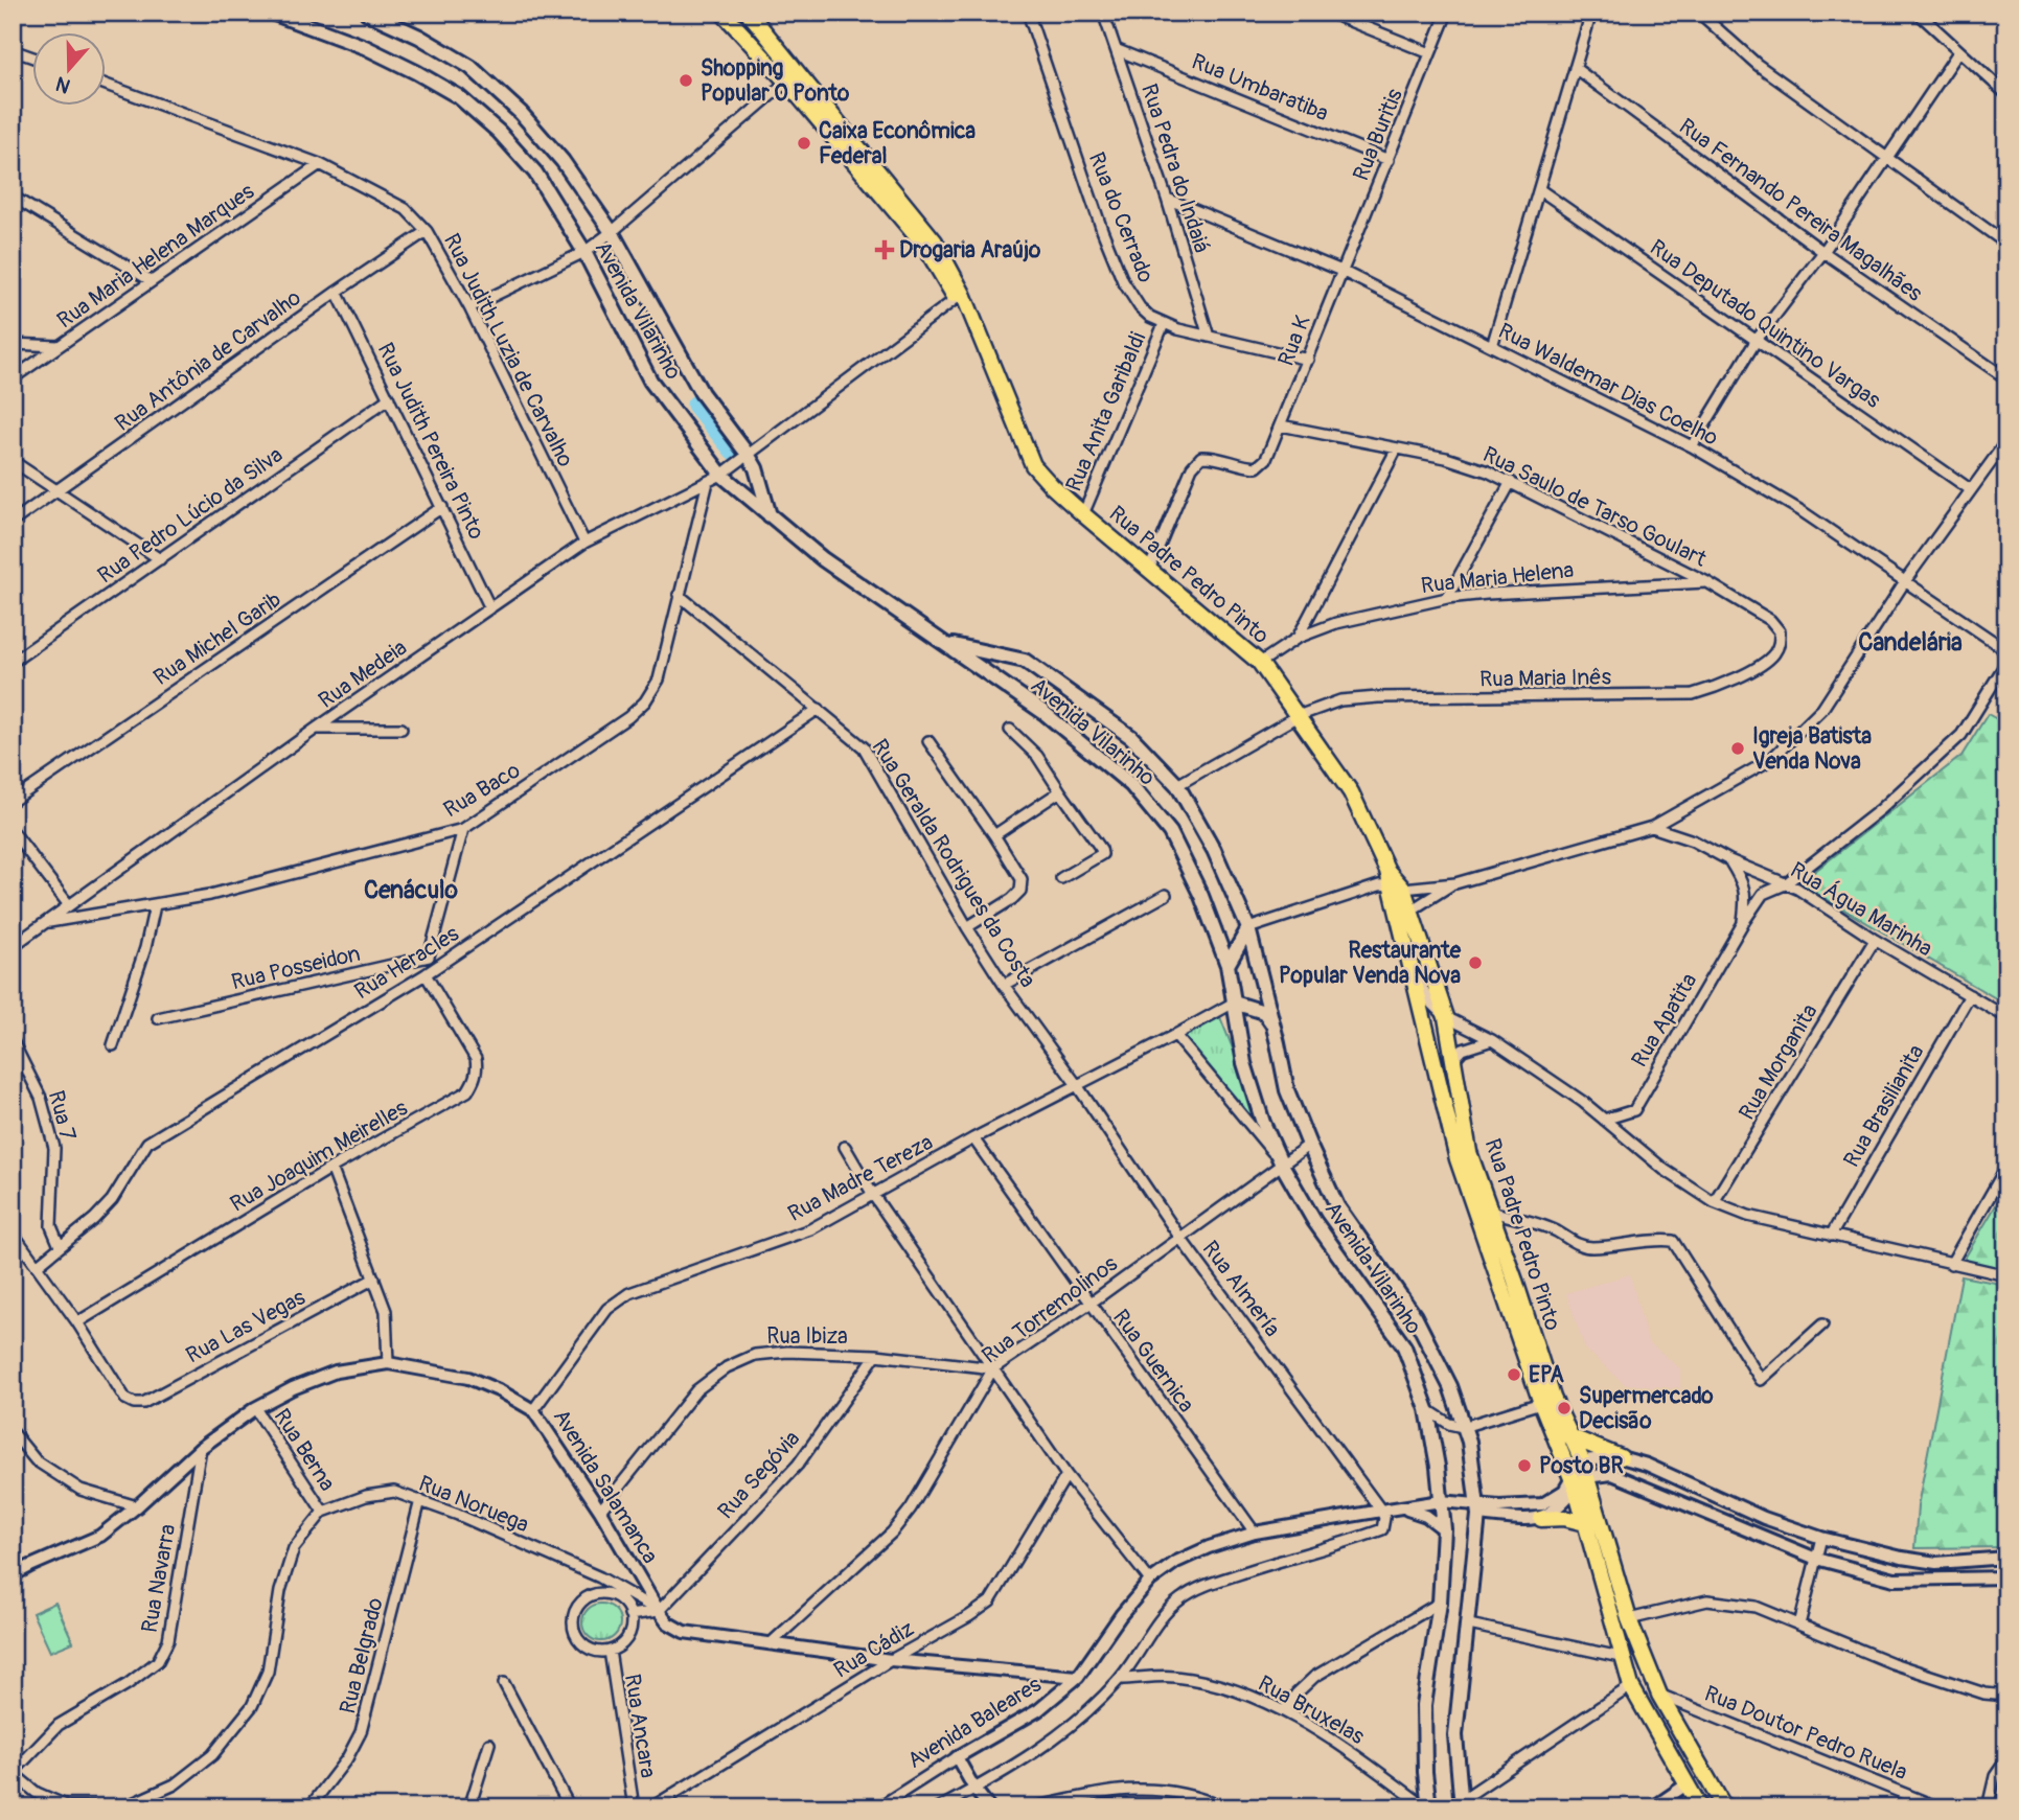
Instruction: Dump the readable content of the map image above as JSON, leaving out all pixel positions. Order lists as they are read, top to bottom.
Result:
{
  "streets": {
    "highway": ["Rua Padre Pedro Pinto"],
    "main road": ["Avenida Vilarinho"],
    "street": [
      "Rua Umbaratiba",
      "Rua Buritis",
      "Rua Pedra do Indaiá",
      "Rua Fernando Pereira Magalhães",
      "Rua do Cerrado",
      "Rua Maria Helena Marques",
      "Rua Deputado Quintino Vargas",
      "Rua K",
      "Rua Judith Luzia de Carvalho",
      "Rua Antônia de Carvalho",
      "Rua Waldemar Dias Coelho",
      "Rua Anita Garibaldi",
      "Rua Judith Pereira Pinto",
      "Rua Saulo de Tarso Goulart",
      "Rua Pedro Lúcio da Silva",
      "Rua Maria Helena",
      "Rua Michel Garib",
      "Rua Medeia",
      "Rua Maria Inês",
      "Rua Baco",
      "Rua Geralda Rodrigues da Costa",
      "Rua Água Marinha",
      "Rua Heracles",
      "Rua Posseidon",
      "Rua Apatita",
      "Rua Morganita",
      "Rua Brasilianita",
      "Rua 7",
      "Rua Joaquim Meirelles",
      "Rua Madre Tereza",
      "Rua Almería",
      "Rua Torremolinos",
      "Rua Las Vegas",
      "Rua Ibiza",
      "Rua Guernica",
      "Rua Berna",
      "Rua Segóvia",
      "Avenida Salamanca",
      "Rua Noruega",
      "Rua Navarra",
      "Rua Cádiz",
      "Rua Belgrado",
      "Rua Bruxelas",
      "Avenida Baleares",
      "Rua Ancara",
      "Rua Doutor Pedro Ruela"
    ]
  },
  "crossings": [
    ["Rua Umbaratiba", "Rua Buritis"],
    ["Rua Umbaratiba", "Rua Pedra do Indaiá"],
    ["Rua Buritis", "Rua K"],
    ["Rua Buritis", "Rua Waldemar Dias Coelho"],
    ["Rua Pedra do Indaiá", "Rua do Cerrado"],
    ["Rua Pedra do Indaiá", "Rua Waldemar Dias Coelho"],
    ["Rua do Cerrado", "Rua K"],
    ["Rua do Cerrado", "Rua Anita Garibaldi"],
    ["Rua Maria Helena Marques", "Rua Judith Luzia de Carvalho"],
    ["Avenida Vilarinho", "Rua Medeia"],
    ["Avenida Vilarinho", "Rua Maria Inês"],
    ["Avenida Vilarinho", "Rua Madre Tereza"],
    ["Avenida Vilarinho", "Rua Torremolinos"],
    ["Avenida Vilarinho", "Rua Bruxelas"],
    ["Avenida Vilarinho", "Avenida Baleares"],
    ["Rua K", "Rua Waldemar Dias Coelho"],
    ["Rua K", "Rua Saulo de Tarso Goulart"],
    ["Rua K", "Rua Padre Pedro Pinto"],
    ["Rua Judith Luzia de Carvalho", "Rua Antônia de Carvalho"],
    ["Rua Judith Luzia de Carvalho", "Rua Medeia"],
    ["Rua Antônia de Carvalho", "Rua Judith Pereira Pinto"],
    ["Rua Waldemar Dias Coelho", "Rua Apatita"],
    ["Rua Anita Garibaldi", "Rua Padre Pedro Pinto"],
    ["Rua Judith Pereira Pinto", "Rua Pedro Lúcio da Silva"],
    ["Rua Judith Pereira Pinto", "Rua Michel Garib"],
    ["Rua Judith Pereira Pinto", "Rua Medeia"],
    ["Rua Saulo de Tarso Goulart", "Rua Maria Helena"],
    ["Rua Saulo de Tarso Goulart", "Rua Maria Inês"],
    ["Rua Padre Pedro Pinto", "Rua Maria Helena"],
    ["Rua Padre Pedro Pinto", "Rua Medeia"],
    ["Rua Padre Pedro Pinto", "Rua Maria Inês"],
    ["Rua Padre Pedro Pinto", "Avenida Baleares"],
    ["Rua Padre Pedro Pinto", "Rua Doutor Pedro Ruela"],
    ["Rua Medeia", "Rua Baco"],
    ["Rua Baco", "Rua Geralda Rodrigues da Costa"],
    ["Rua Geralda Rodrigues da Costa", "Rua Heracles"],
    ["Rua Geralda Rodrigues da Costa", "Rua Madre Tereza"],
    ["Rua Geralda Rodrigues da Costa", "Rua Almería"],
    ["Rua Água Marinha", "Rua Apatita"],
    ["Rua Água Marinha", "Rua Morganita"],
    ["Rua Água Marinha", "Rua Brasilianita"],
    ["Rua Heracles", "Rua 7"],
    ["Rua Heracles", "Rua Joaquim Meirelles"],
    ["Rua Joaquim Meirelles", "Rua Las Vegas"],
    ["Rua Madre Tereza", "Rua Almería"],
    ["Rua Madre Tereza", "Rua Guernica"],
    ["Rua Madre Tereza", "Avenida Salamanca"],
    ["Rua Almería", "Rua Torremolinos"],
    ["Rua Almería", "Avenida Baleares"],
    ["Rua Torremolinos", "Rua Ibiza"],
    ["Rua Torremolinos", "Rua Guernica"],
    ["Rua Torremolinos", "Avenida Salamanca"],
    ["Rua Ibiza", "Rua Segóvia"],
    ["Rua Ibiza", "Avenida Salamanca"],
    ["Rua Guernica", "Avenida Baleares"],
    ["Rua Berna", "Avenida Salamanca"],
    ["Rua Berna", "Rua Noruega"],
    ["Rua Segóvia", "Avenida Salamanca"],
    ["Rua Segóvia", "Rua Noruega"],
    ["Avenida Salamanca", "Rua Noruega"],
    ["Avenida Salamanca", "Rua Navarra"],
    ["Avenida Salamanca", "Rua Cádiz"],
    ["Avenida Salamanca", "Avenida Baleares"],
    ["Rua Noruega", "Rua Belgrado"]
  ],
  "districts": ["Candelária", "Cenáculo"],
  "places": {
    "other": [
      "Shopping Popular O Ponto",
      "Caixa Econômica Federal",
      "Igreja Batista Venda Nova",
      "Restaurante Popular Venda Nova",
      "EPA",
      "Supermercado Decisão",
      "Posto BR"
    ],
    "health": ["Drogaria Araújo"]
  },
  "north": "bottom"
}
